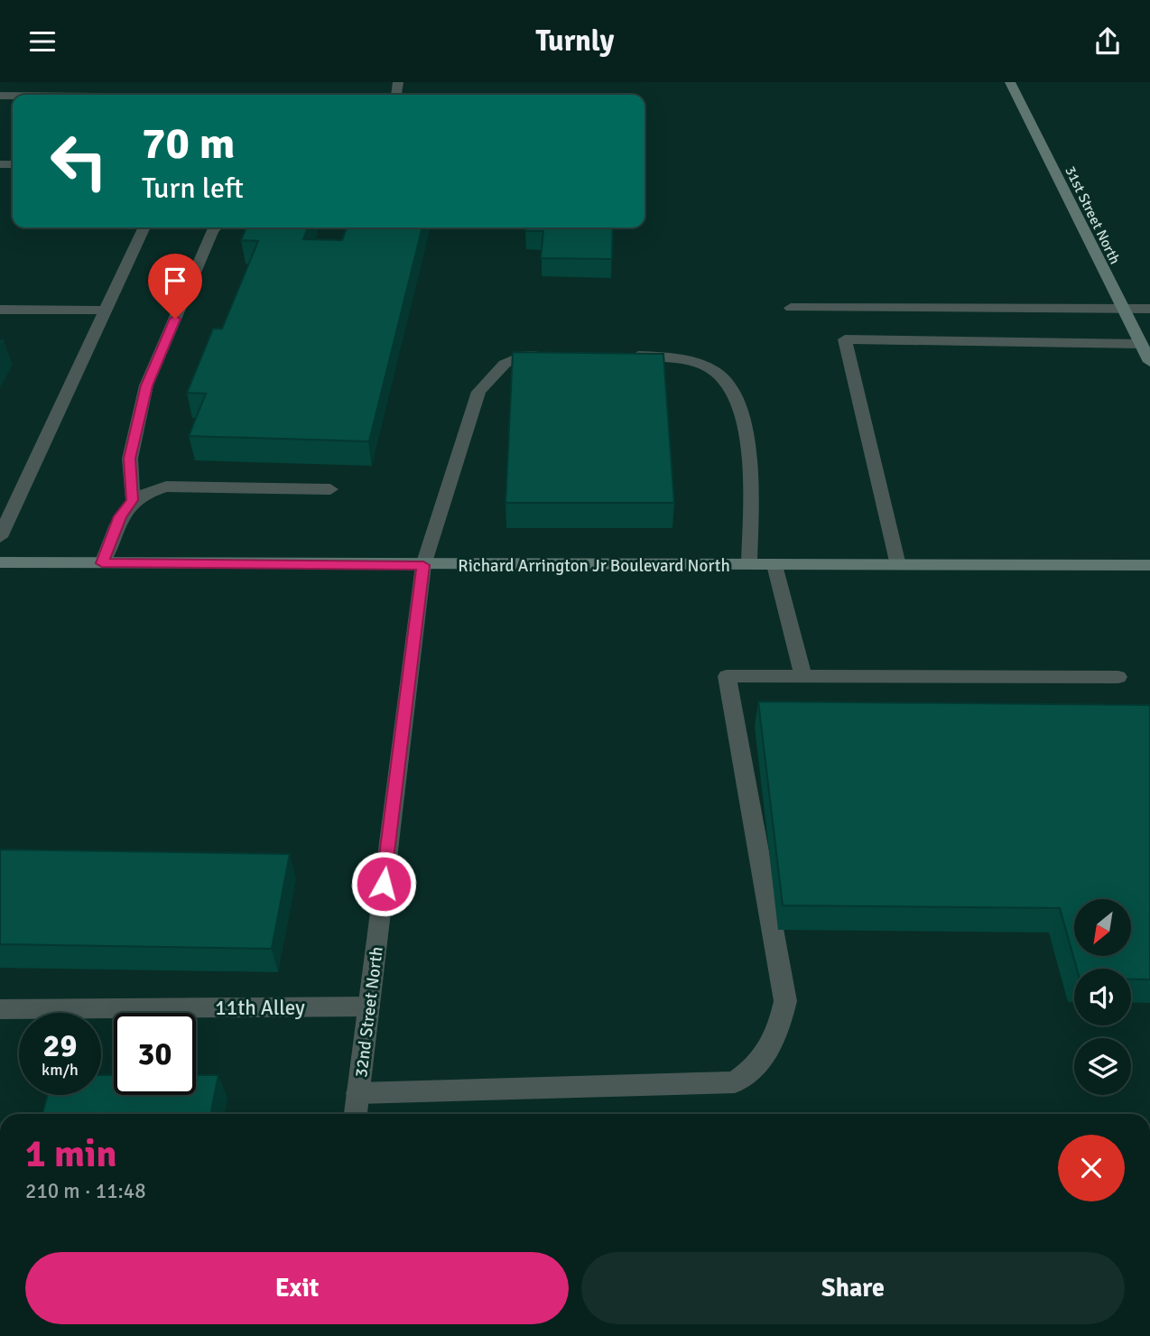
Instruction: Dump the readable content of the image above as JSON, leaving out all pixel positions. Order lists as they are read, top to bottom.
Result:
{
  "streets": {
    "street": [
      "31st Street North",
      "Richard Arrington Jr Boulevard North",
      "11th Alley",
      "32nd Street North"
    ]
  },
  "crossings": [
    ["Richard Arrington Jr Boulevard North", "32nd Street North"],
    ["11th Alley", "32nd Street North"]
  ],
  "north": "bottom left",
  "page": {
    "header": "Turnly",
    "turn": ["70 m", "Turn left"],
    "speed": "29 km/h",
    "limit": "30",
    "heading": ["1 min", "210 m · 11:48"],
    "buttons": ["Exit", "Share"]
  }
}
